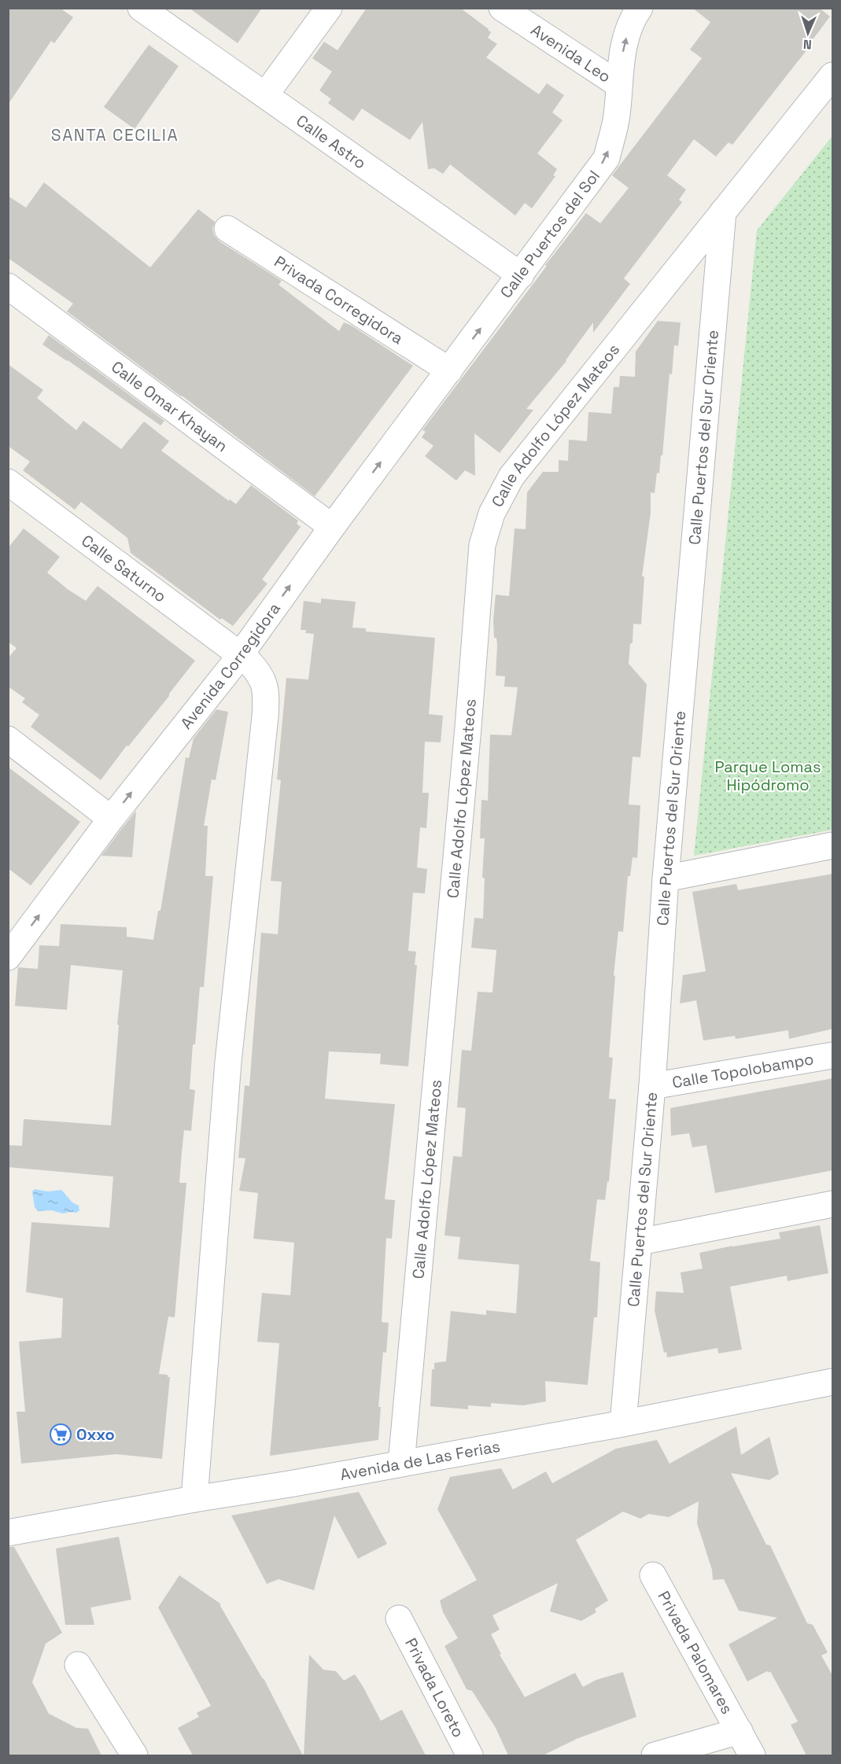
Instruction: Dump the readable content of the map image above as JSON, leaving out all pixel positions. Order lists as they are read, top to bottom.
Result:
{
  "streets": {
    "street": [
      "Avenida Leo",
      "Calle Astro",
      "Calle Puertos del Sol",
      "Privada Corregidora",
      "Calle Omar Khayan",
      "Calle Adolfo López Mateos",
      "Calle Puertos del Sur Oriente",
      "Calle Saturno",
      "Avenida Corregidora",
      "Calle Topolobampo",
      "Avenida de Las Ferias",
      "Privada Palomares",
      "Privada Loreto"
    ]
  },
  "crossings": [
    ["Avenida Leo", "Calle Puertos del Sol"],
    ["Calle Astro", "Calle Puertos del Sol"],
    ["Calle Puertos del Sol", "Privada Corregidora"],
    ["Calle Puertos del Sol", "Avenida Corregidora"],
    ["Privada Corregidora", "Avenida Corregidora"],
    ["Calle Omar Khayan", "Avenida Corregidora"],
    ["Calle Adolfo López Mateos", "Calle Puertos del Sur Oriente"],
    ["Calle Adolfo López Mateos", "Avenida de Las Ferias"],
    ["Calle Puertos del Sur Oriente", "Calle Topolobampo"],
    ["Calle Puertos del Sur Oriente", "Avenida de Las Ferias"],
    ["Calle Saturno", "Avenida Corregidora"]
  ],
  "one_way": ["Avenida Leo", "Calle Puertos del Sol", "Avenida Corregidora"],
  "districts": ["SANTA CECILIA"],
  "parks": ["Parque Lomas Hipódromo"],
  "places": {
    "supermarket": ["Oxxo"]
  },
  "north": "bottom"
}
